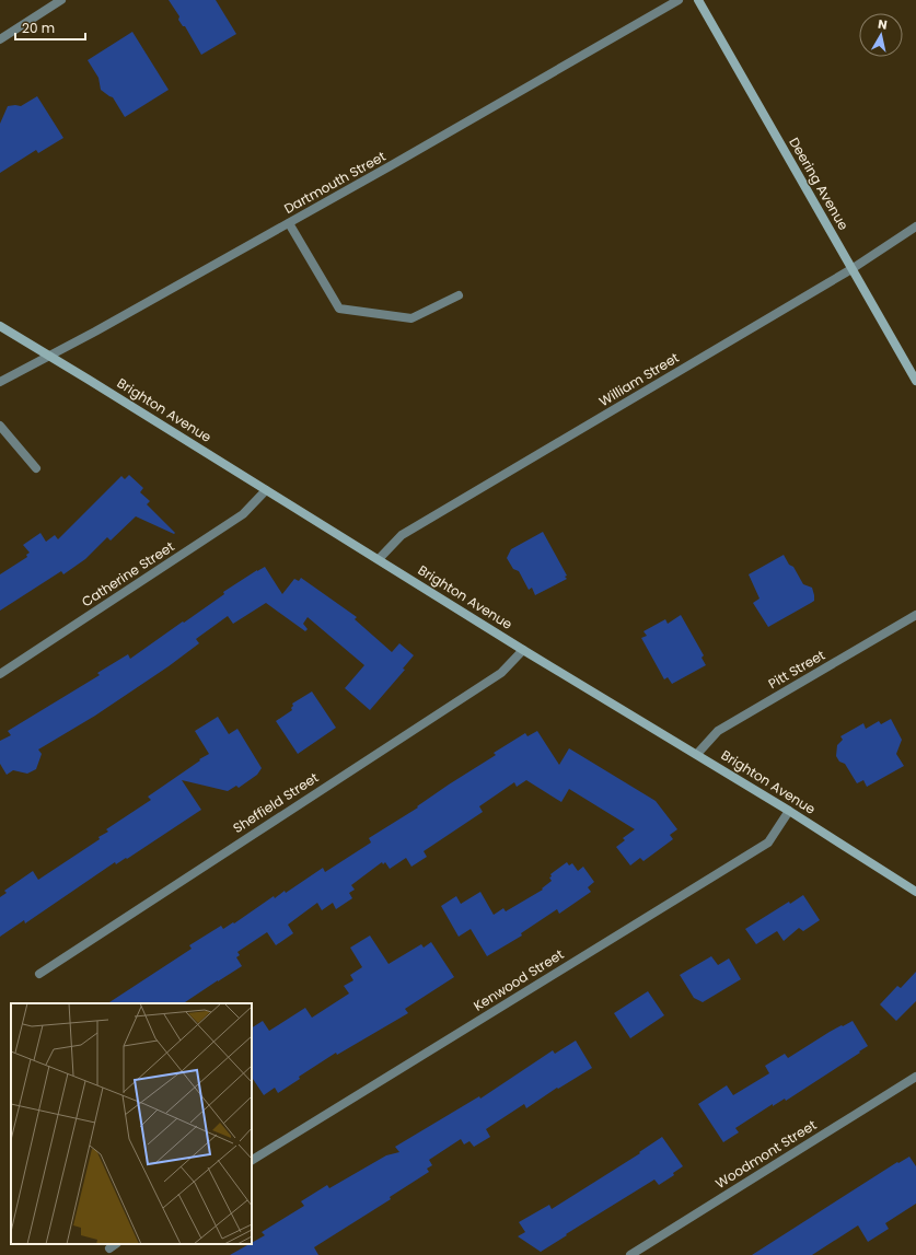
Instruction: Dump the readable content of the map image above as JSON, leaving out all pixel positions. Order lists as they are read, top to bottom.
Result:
{
  "streets": {
    "main road": ["Deering Avenue", "Brighton Avenue"],
    "street": [
      "Dartmouth Street",
      "William Street",
      "Catherine Street",
      "Pitt Street",
      "Sheffield Street",
      "Kenwood Street",
      "Woodmont Street"
    ]
  },
  "crossings": [
    ["Dartmouth Street", "Brighton Avenue"],
    ["Deering Avenue", "William Street"],
    ["William Street", "Brighton Avenue"],
    ["Brighton Avenue", "Catherine Street"],
    ["Brighton Avenue", "Pitt Street"],
    ["Brighton Avenue", "Sheffield Street"],
    ["Brighton Avenue", "Kenwood Street"]
  ],
  "scale_bar": "20 m",
  "north": "top"
}
